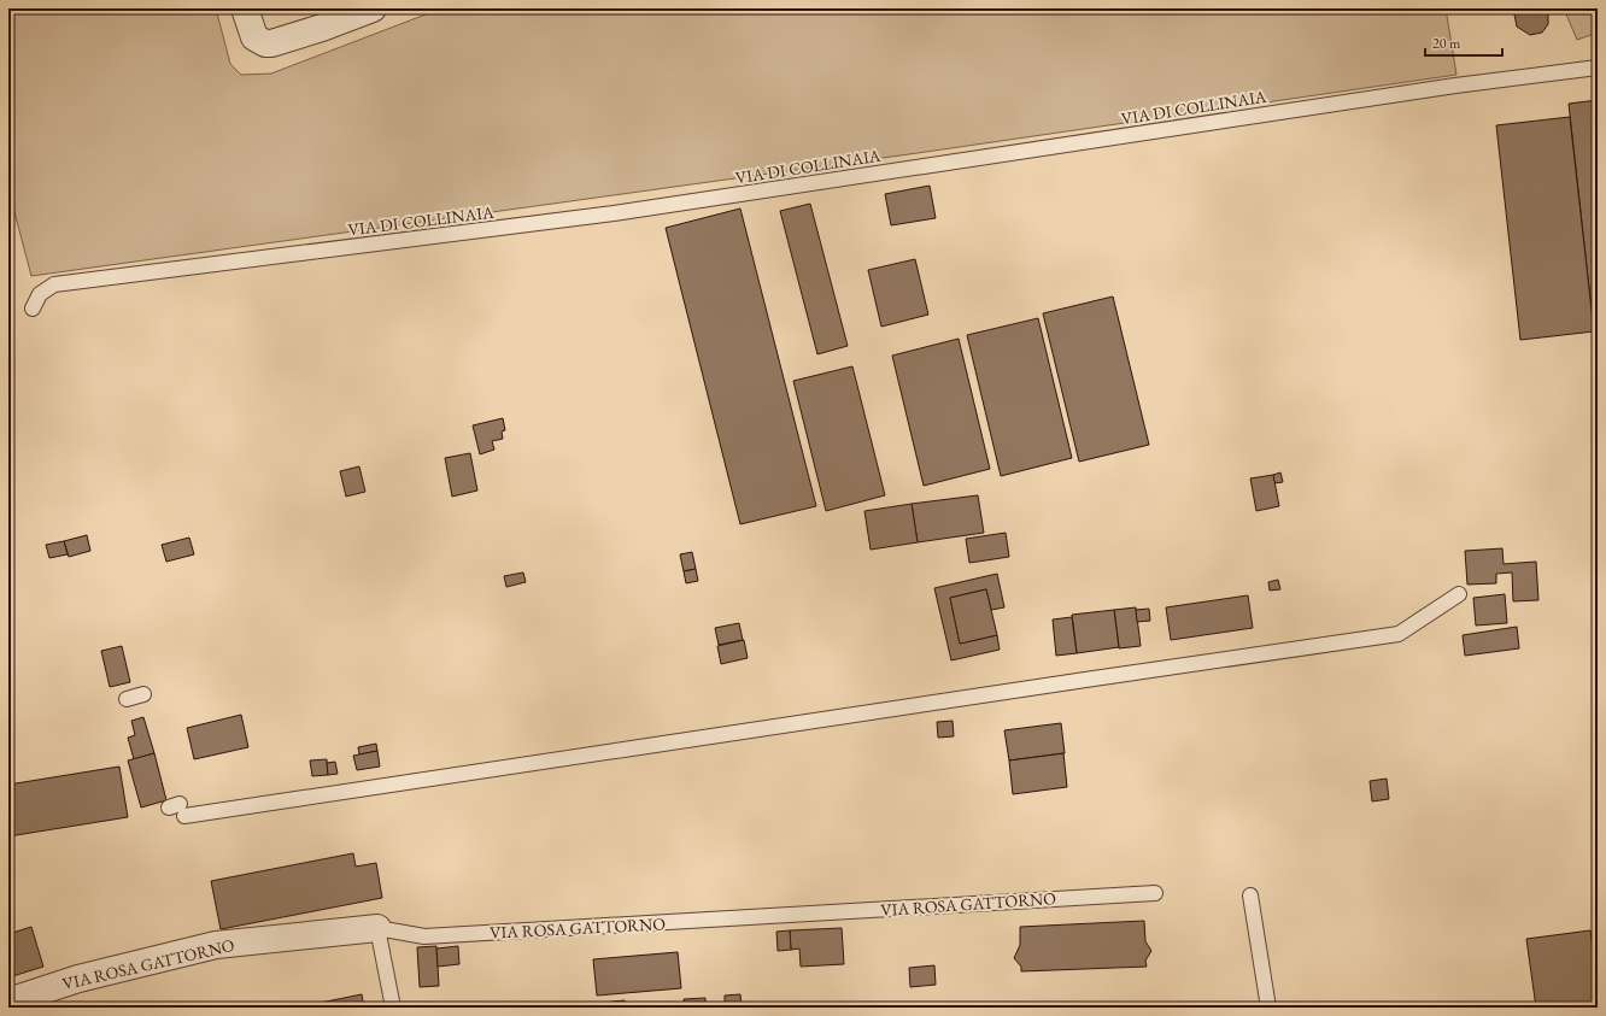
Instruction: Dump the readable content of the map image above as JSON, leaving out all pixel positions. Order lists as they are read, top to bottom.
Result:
{
  "streets": {
    "street": ["VIA ROSA GATTORNO"],
    "lane": ["VIA DI COLLINAIA"]
  },
  "scale_bar": "20 m"
}
